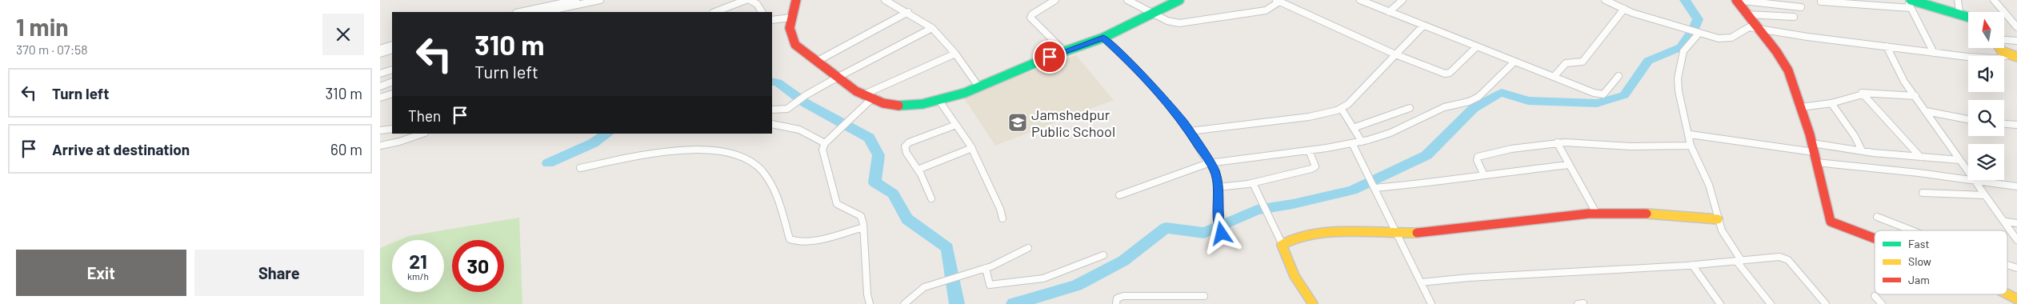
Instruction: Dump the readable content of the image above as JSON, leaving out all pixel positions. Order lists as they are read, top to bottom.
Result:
{
  "places": {
    "school or university": ["Jamshedpur Public School"]
  },
  "legend": ["Fast", "Slow", "Jam"],
  "north": "top",
  "page": {
    "heading": ["1 min", "370 m · 07:58"],
    "turn": ["310 m", "Turn left"],
    "list": [
      {
        "name": "Turn left",
        "value": "310 m"
      },
      {
        "name": "Arrive at destination",
        "value": "60 m"
      }
    ],
    "then": "Then",
    "speed": "21 km/h",
    "limit": "30",
    "buttons": ["Exit", "Share"]
  }
}
